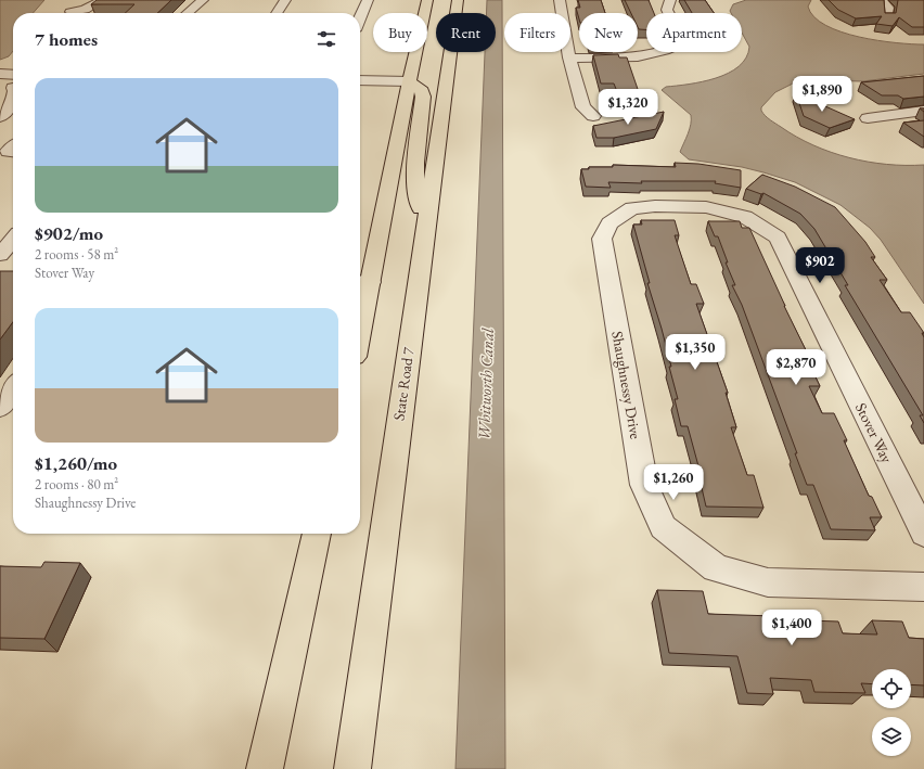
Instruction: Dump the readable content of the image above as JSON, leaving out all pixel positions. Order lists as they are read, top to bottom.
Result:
{
  "streets": {
    "main road": ["State Road 7"],
    "street": ["Shaughnessy Drive", "Stover Way"]
  },
  "crossings": [
    ["Shaughnessy Drive", "Stover Way"]
  ],
  "water": ["Whitworth Canal"],
  "page": {
    "chip": [
      "Buy",
      "Rent",
      "Filters",
      "New",
      "Apartment"
    ],
    "heading": "7 homes",
    "list": [
      {
        "name": "$902/mo",
        "note": "2 rooms · 58 m² · Stover Way"
      },
      {
        "name": "$1,260/mo",
        "note": "2 rooms · 80 m² · Shaughnessy Drive"
      }
    ],
    "price": [
      "$1,890",
      "$1,320",
      "$902",
      "$1,350",
      "$2,870",
      "$1,260",
      "$1,400"
    ]
  }
}
